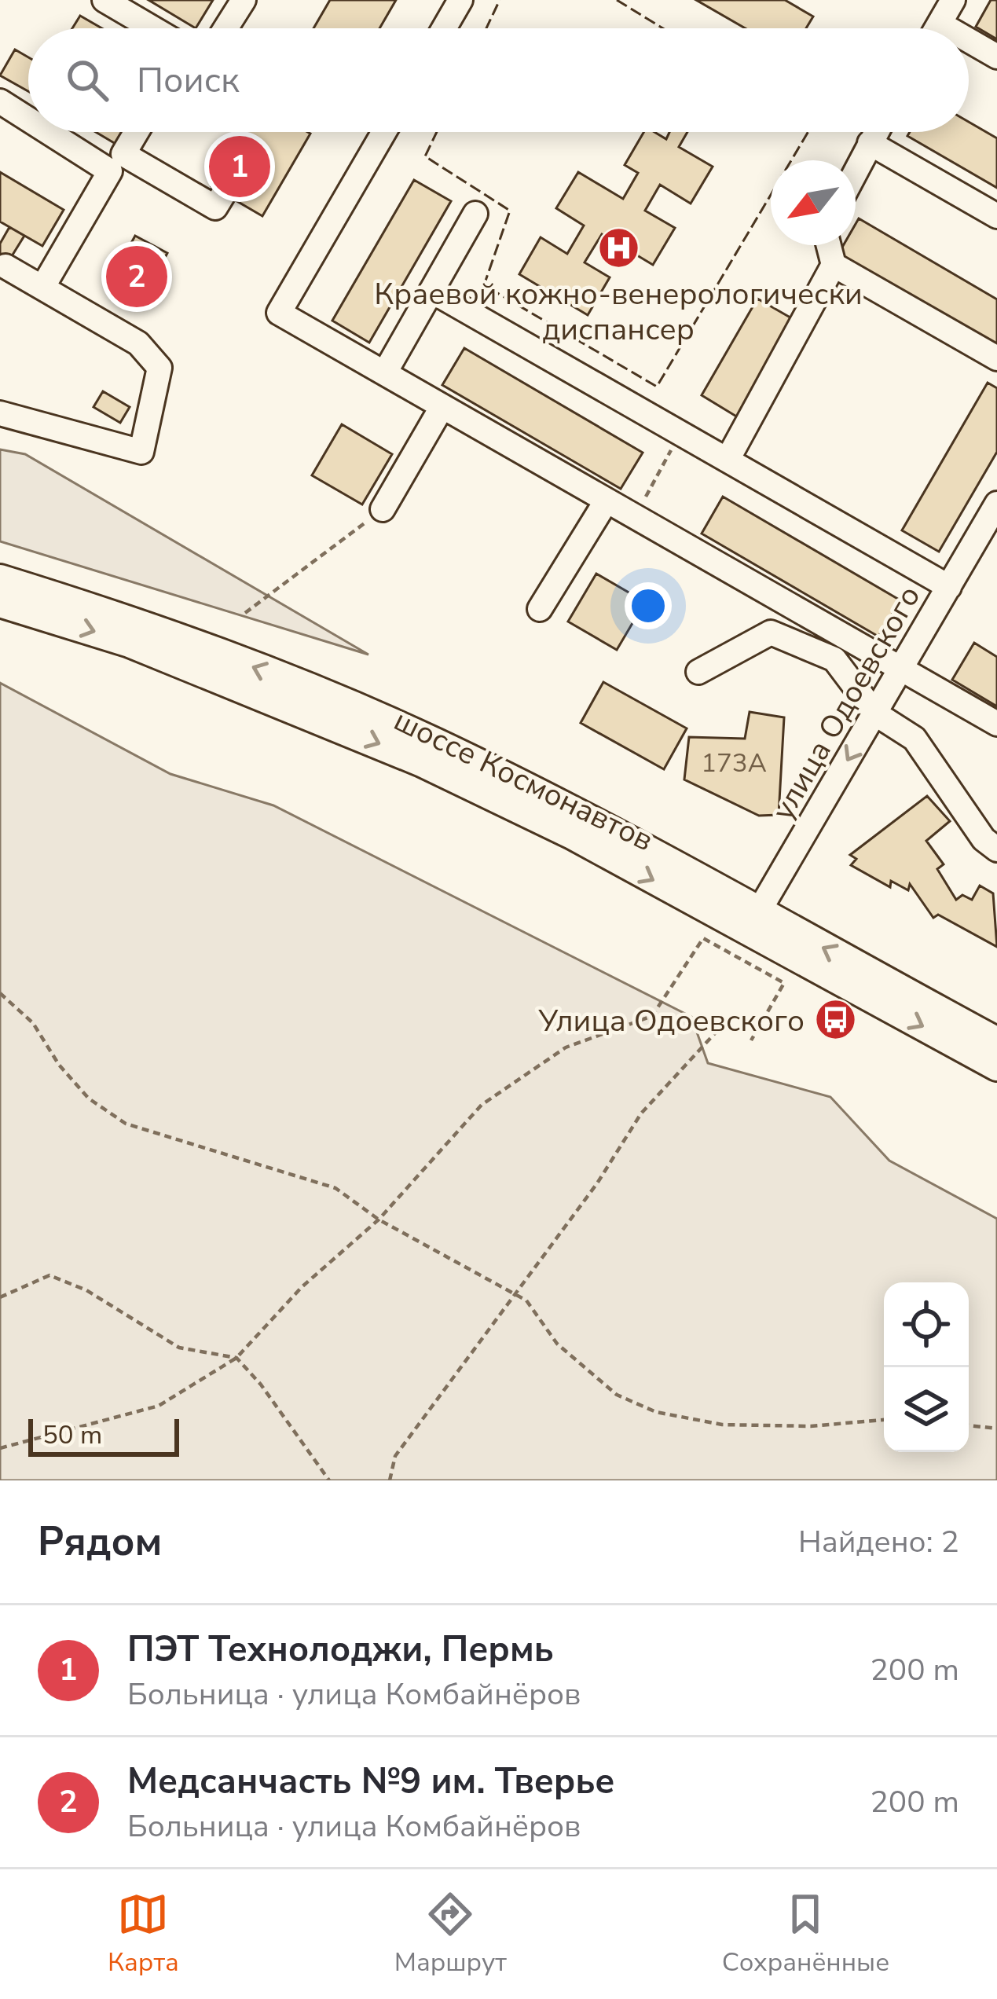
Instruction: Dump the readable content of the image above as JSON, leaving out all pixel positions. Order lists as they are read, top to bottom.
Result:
{
  "streets": {
    "main road": ["шоссе Космонавтов"],
    "street": ["улица Одоевского"]
  },
  "crossings": [
    ["улица Одоевского", "шоссе Космонавтов"]
  ],
  "one_way": ["улица Одоевского"],
  "places": {
    "hospital": ["Краевой кожно-венерологически диспансер"],
    "bus stop": ["Улица Одоевского"]
  },
  "house_numbers": ["173А"],
  "scale_bar": "50 m",
  "north": "bottom left",
  "page": {
    "search": "Поиск",
    "pins": ["1", "2"],
    "scale": "50 m",
    "heading": ["Рядом", "Найдено: 2"],
    "list": [
      {
        "mark": "1",
        "name": "ПЭТ Технолоджи, Пермь",
        "note": "Больница · улица Комбайнёров",
        "value": "200 m"
      },
      {
        "mark": "2",
        "name": "Медсанчасть №9 им. Тверье",
        "note": "Больница · улица Комбайнёров",
        "value": "200 m"
      }
    ],
    "nav": ["Карта", "Маршрут", "Сохранённые"]
  }
}
